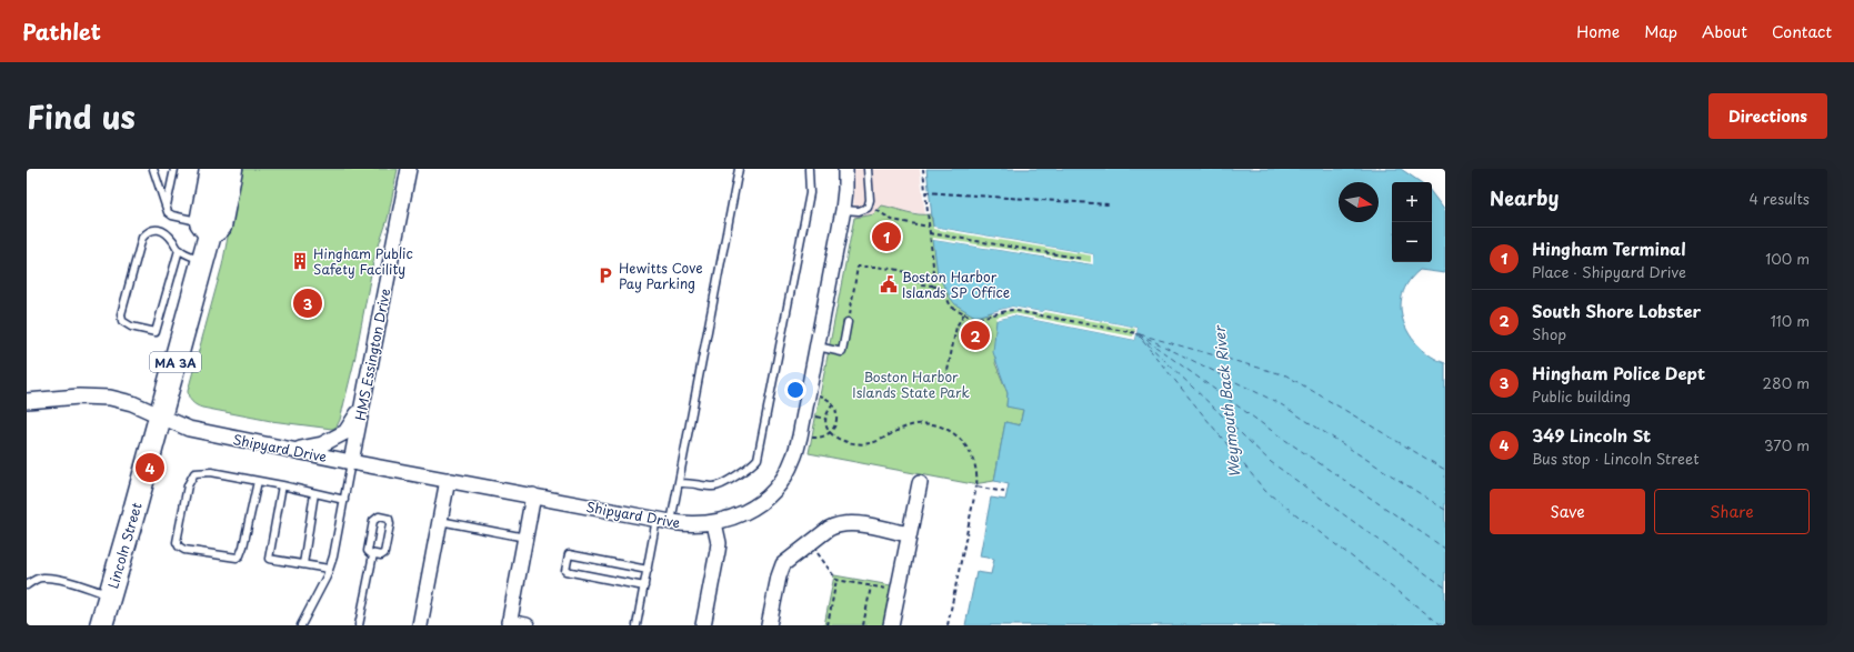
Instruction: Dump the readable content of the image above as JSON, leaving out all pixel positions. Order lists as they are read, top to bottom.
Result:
{
  "streets": {
    "main road": ["MA 3A", "Lincoln Street"],
    "street": ["HMS Essington Drive", "Shipyard Drive"]
  },
  "crossings": [
    ["HMS Essington Drive", "Shipyard Drive"],
    ["Shipyard Drive", "Lincoln Street"]
  ],
  "water": ["Weymouth Back River"],
  "parks": ["Boston Harbor Islands State Park"],
  "places": {
    "building": ["Hingham Public Safety Facility"],
    "parking": ["Hewitts Cove Pay Parking"],
    "public building": ["Boston Harbor Islands SP Office"]
  },
  "north": "right",
  "page": {
    "header": "Pathlet",
    "nav": [
      "Home",
      "Map",
      "About",
      "Contact"
    ],
    "title": "Find us",
    "buttons": [
      "Directions",
      ["Save", "Share"]
    ],
    "heading": ["Nearby", "4 results"],
    "map_buttons": ["+", "−"],
    "pins": [
      "1",
      "3",
      "2",
      "4"
    ],
    "list": [
      {
        "mark": "1",
        "name": "Hingham Terminal",
        "note": "Place · Shipyard Drive",
        "value": "100 m"
      },
      {
        "mark": "2",
        "name": "South Shore Lobster",
        "note": "Shop",
        "value": "110 m"
      },
      {
        "mark": "3",
        "name": "Hingham Police Dept",
        "note": "Public building",
        "value": "280 m"
      },
      {
        "mark": "4",
        "name": "349 Lincoln St",
        "note": "Bus stop · Lincoln Street",
        "value": "370 m"
      }
    ]
  }
}
